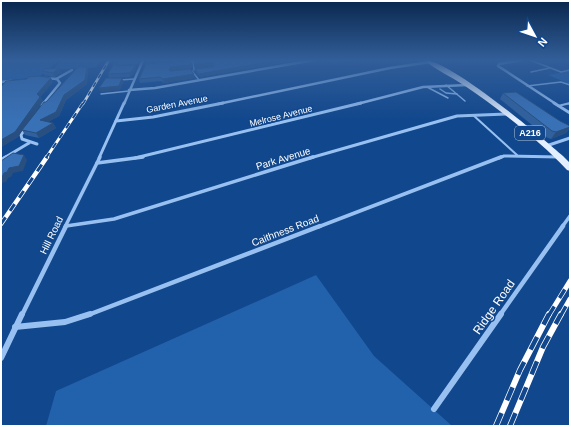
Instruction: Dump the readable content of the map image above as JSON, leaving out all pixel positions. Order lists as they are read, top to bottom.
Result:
{
  "streets": {
    "main road": ["A216"],
    "street": [
      "Garden Avenue",
      "Melrose Avenue",
      "Park Avenue",
      "Caithness Road",
      "Hill Road",
      "Ridge Road"
    ]
  },
  "crossings": [
    ["Garden Avenue", "Hill Road"],
    ["Melrose Avenue", "A216"],
    ["Melrose Avenue", "Hill Road"],
    ["A216", "Park Avenue"],
    ["A216", "Caithness Road"],
    ["Park Avenue", "Hill Road"],
    ["Caithness Road", "Hill Road"]
  ],
  "north": "bottom right"
}
